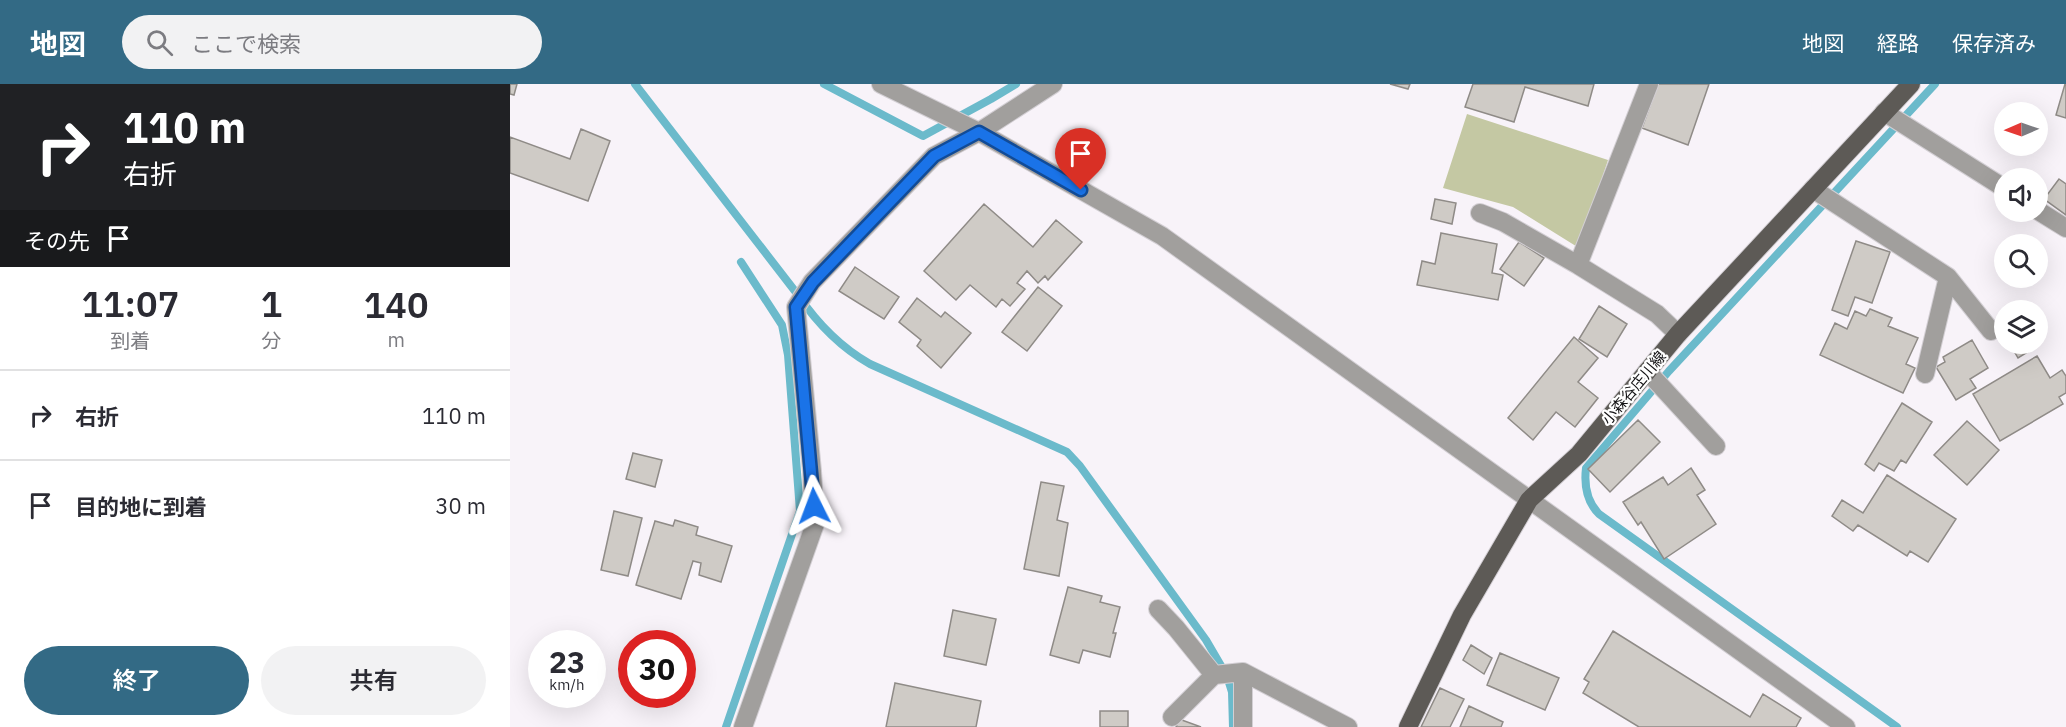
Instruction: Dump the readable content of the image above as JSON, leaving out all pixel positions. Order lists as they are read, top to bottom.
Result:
{
  "streets": {
    "main road": ["小森谷庄川線"]
  },
  "north": "left",
  "page": {
    "header": "地図",
    "search": "ここで検索",
    "nav": ["地図", "経路", "保存済み"],
    "turn": ["110 m", "右折"],
    "then": "その先",
    "eta": [
      "11:07",
      "到着",
      "1",
      "分",
      "140",
      "m"
    ],
    "list": [
      {
        "name": "右折",
        "value": "110 m"
      },
      {
        "name": "目的地に到着",
        "value": "30 m"
      }
    ],
    "speed": "23 km/h",
    "limit": "30",
    "buttons": ["終了", "共有"]
  }
}
